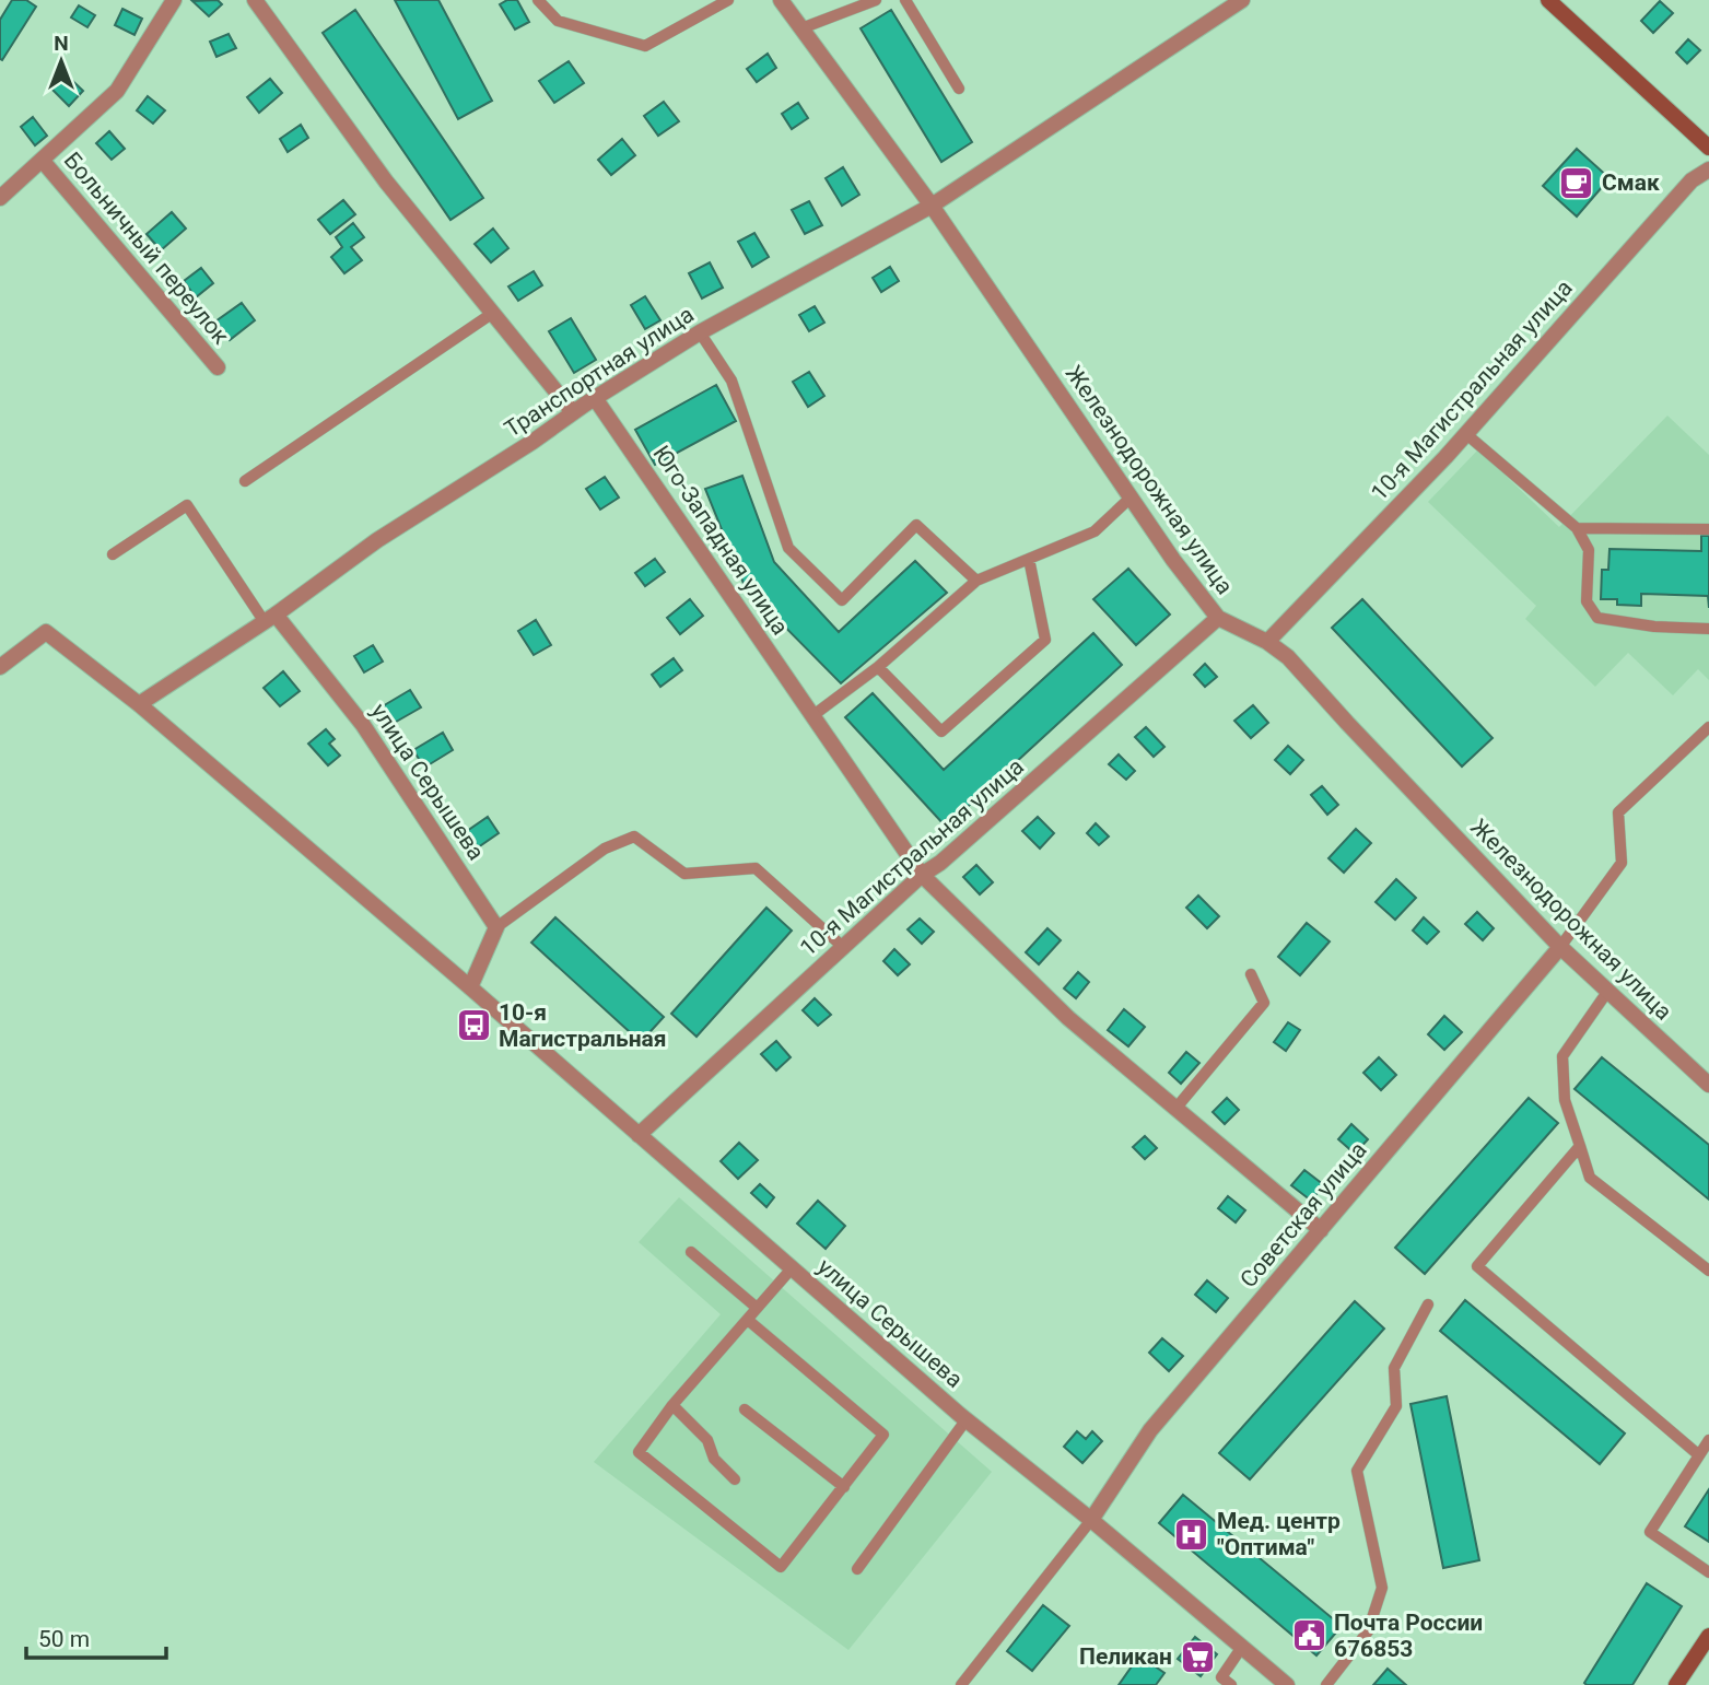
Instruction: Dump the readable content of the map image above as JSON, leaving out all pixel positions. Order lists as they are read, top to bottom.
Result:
{
  "streets": {
    "street": [
      "Больничный переулок",
      "Транспортная улица",
      "10-я Магистральная улица",
      "Железнодорожная улица",
      "Юго-Западная улица",
      "улица Серышева",
      "Советская улица"
    ]
  },
  "crossings": [
    ["Транспортная улица", "Железнодорожная улица"],
    ["Транспортная улица", "Юго-Западная улица"],
    ["Транспортная улица", "улица Серышева"],
    ["10-я Магистральная улица", "Железнодорожная улица"],
    ["10-я Магистральная улица", "Юго-Западная улица"],
    ["10-я Магистральная улица", "улица Серышева"],
    ["Железнодорожная улица", "Советская улица"],
    ["Юго-Западная улица", "Советская улица"],
    ["улица Серышева", "Советская улица"]
  ],
  "places": {
    "cafe": ["Смак"],
    "bus stop": ["10-я Магистральная"],
    "hospital": ["Мед. центр \"Оптима\""],
    "public building": ["Почта России 676853"],
    "supermarket": ["Пеликан"]
  },
  "scale_bar": "50 m",
  "north": "top"
}
